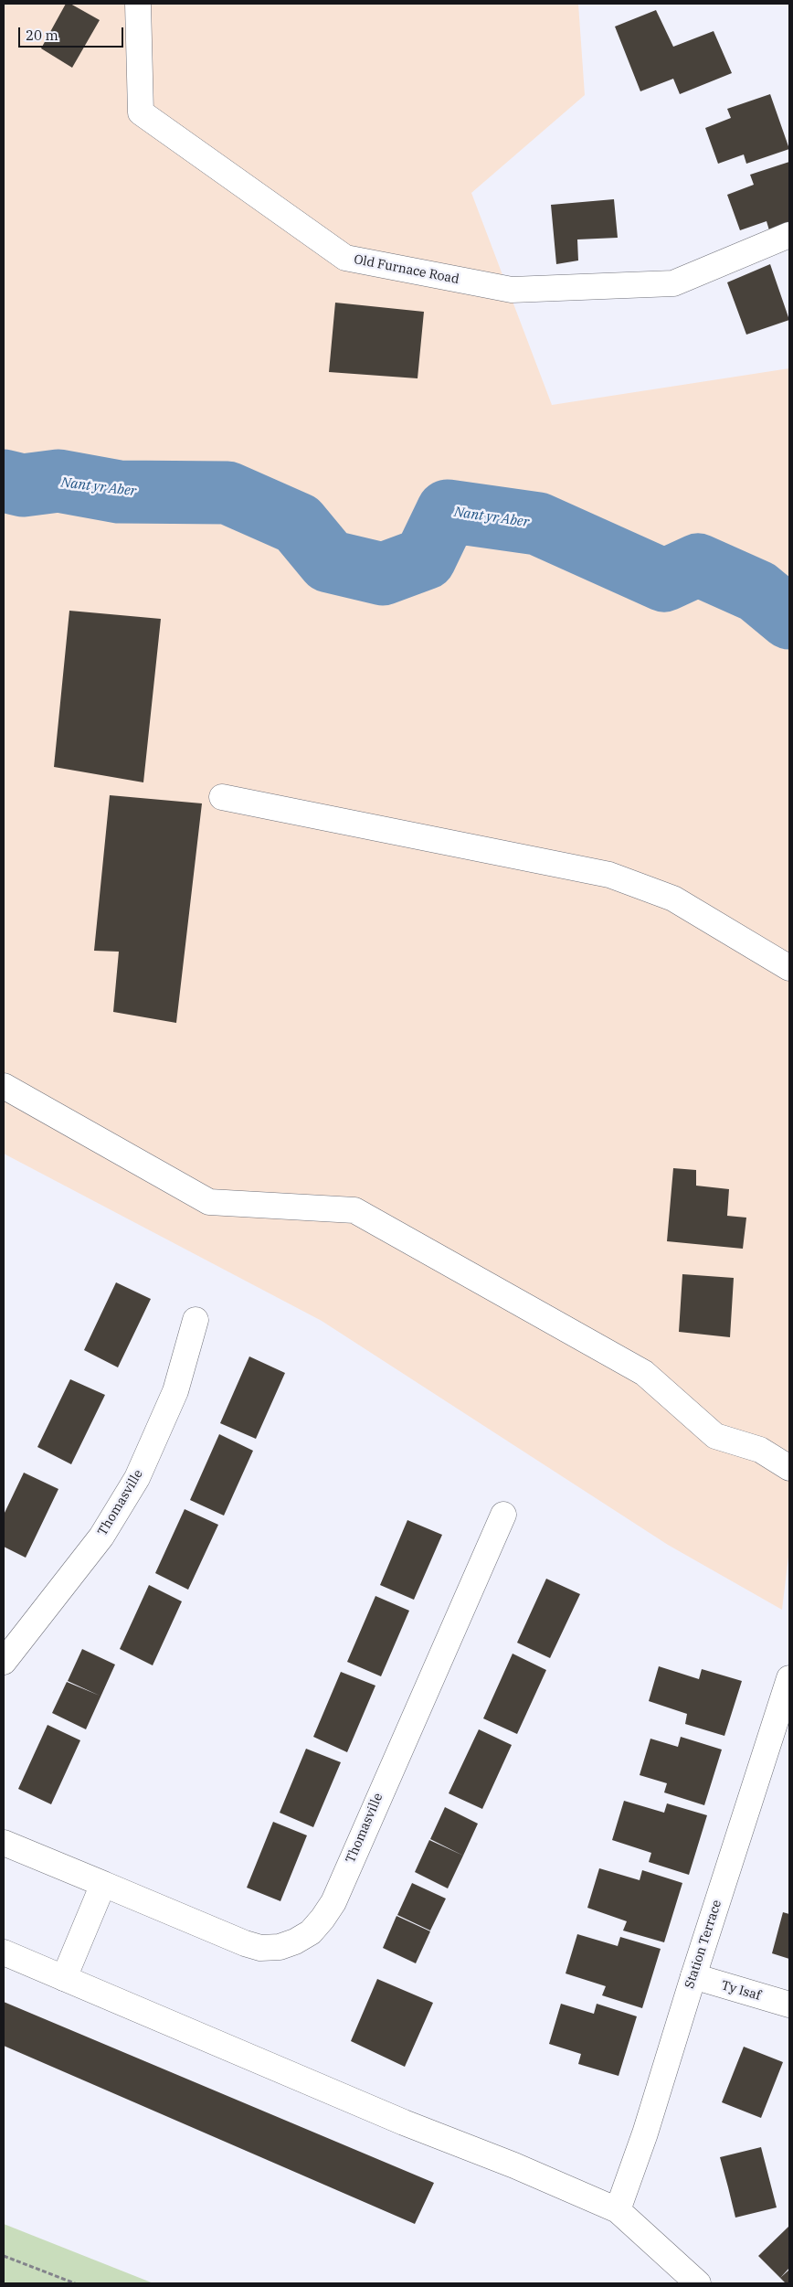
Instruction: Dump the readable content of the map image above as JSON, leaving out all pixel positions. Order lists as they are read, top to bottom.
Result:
{
  "streets": {
    "street": [
      "Old Furnace Road",
      "Thomasville",
      "Station Terrace",
      "Ty Isaf"
    ]
  },
  "crossings": [
    ["Station Terrace", "Ty Isaf"]
  ],
  "water": ["Nant yr Aber"],
  "scale_bar": "20 m"
}
